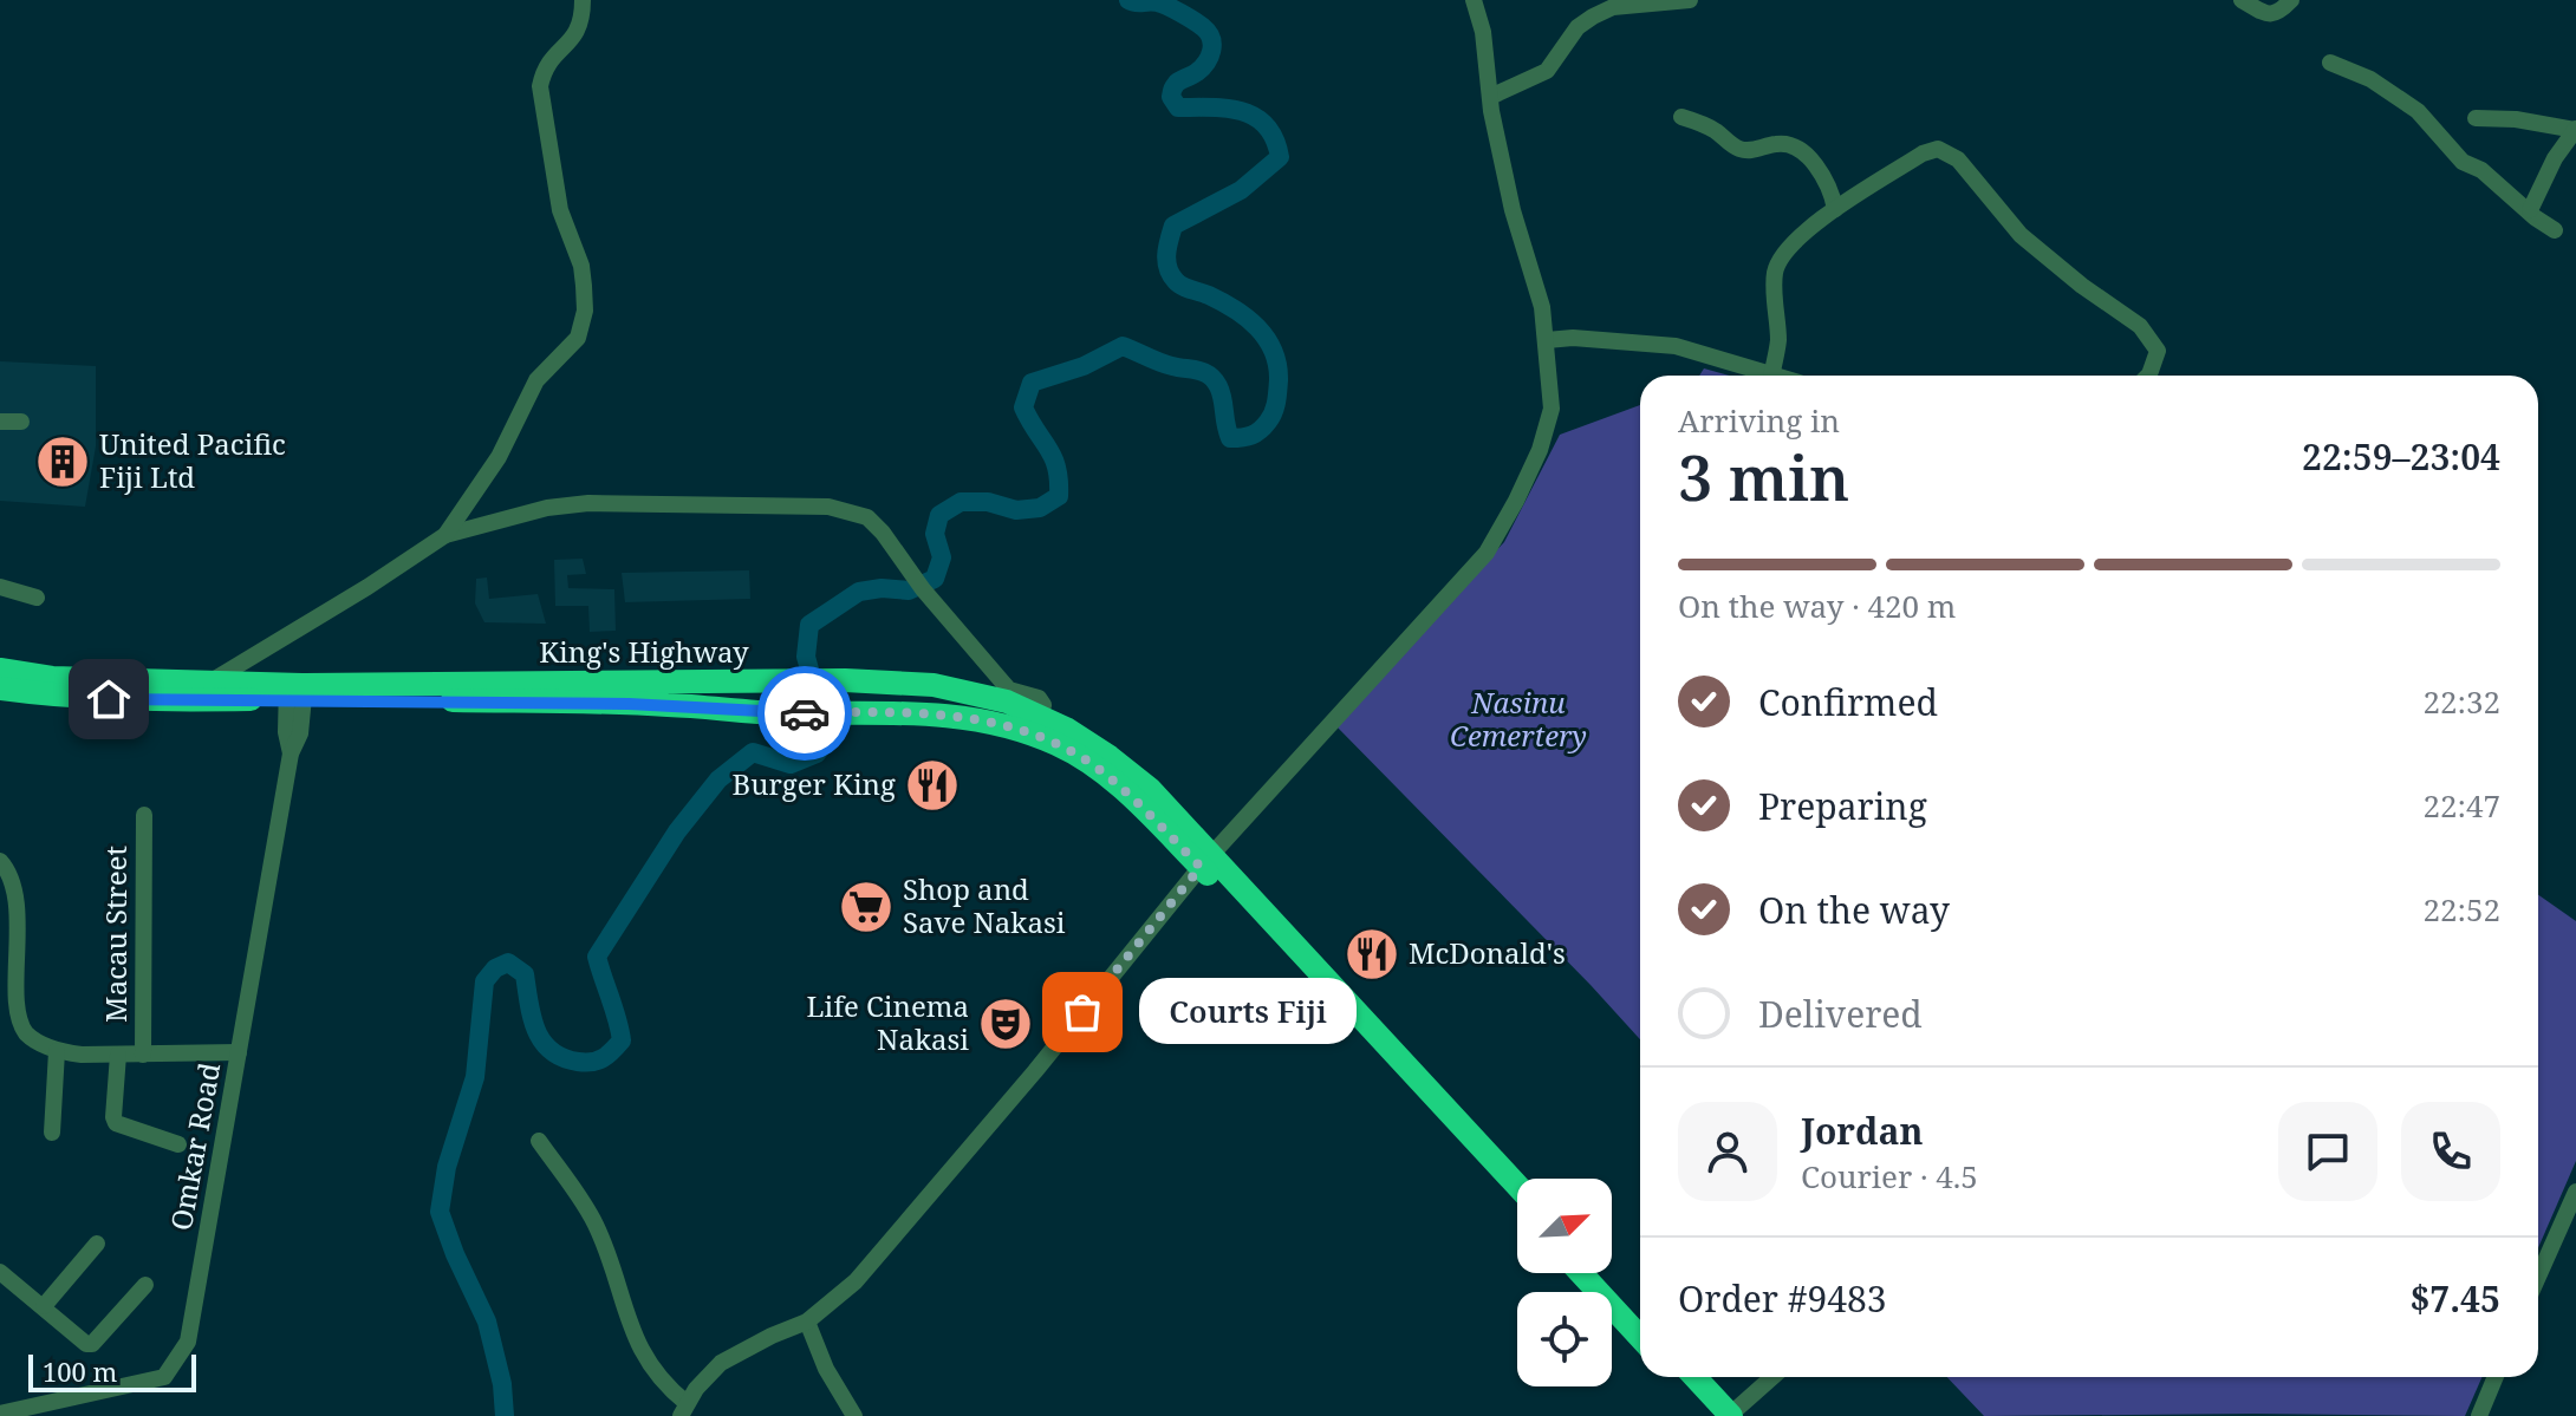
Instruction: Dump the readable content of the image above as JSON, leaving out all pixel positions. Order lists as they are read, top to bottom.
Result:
{
  "streets": {
    "highway": ["King's Highway"],
    "street": ["Macau Street", "Omkar Road"]
  },
  "crossings": [
    ["King's Highway", "Omkar Road"]
  ],
  "parks": ["Nasinu Cemertery"],
  "places": {
    "building": ["United Pacific Fiji Ltd"],
    "restaurant": ["Burger King", "McDonald's"],
    "supermarket": ["Shop and Save Nakasi"],
    "other": ["Courts Fiji"],
    "theatre": ["Life Cinema Nakasi"]
  },
  "scale_bar": "100 m",
  "north": "top right",
  "page": {
    "heading": ["3 min", "Arriving in", "22:59–23:04"],
    "panel": [
      "Jordan",
      "Courier · 4.5",
      "Order #9483",
      "$7.45"
    ],
    "bar": "On the way · 420 m",
    "list": [
      ["Confirmed", "22:32"],
      ["Preparing", "22:47"],
      ["On the way", "22:52"],
      "Delivered"
    ],
    "bubble": "Courts Fiji",
    "scale": "100 m"
  }
}
